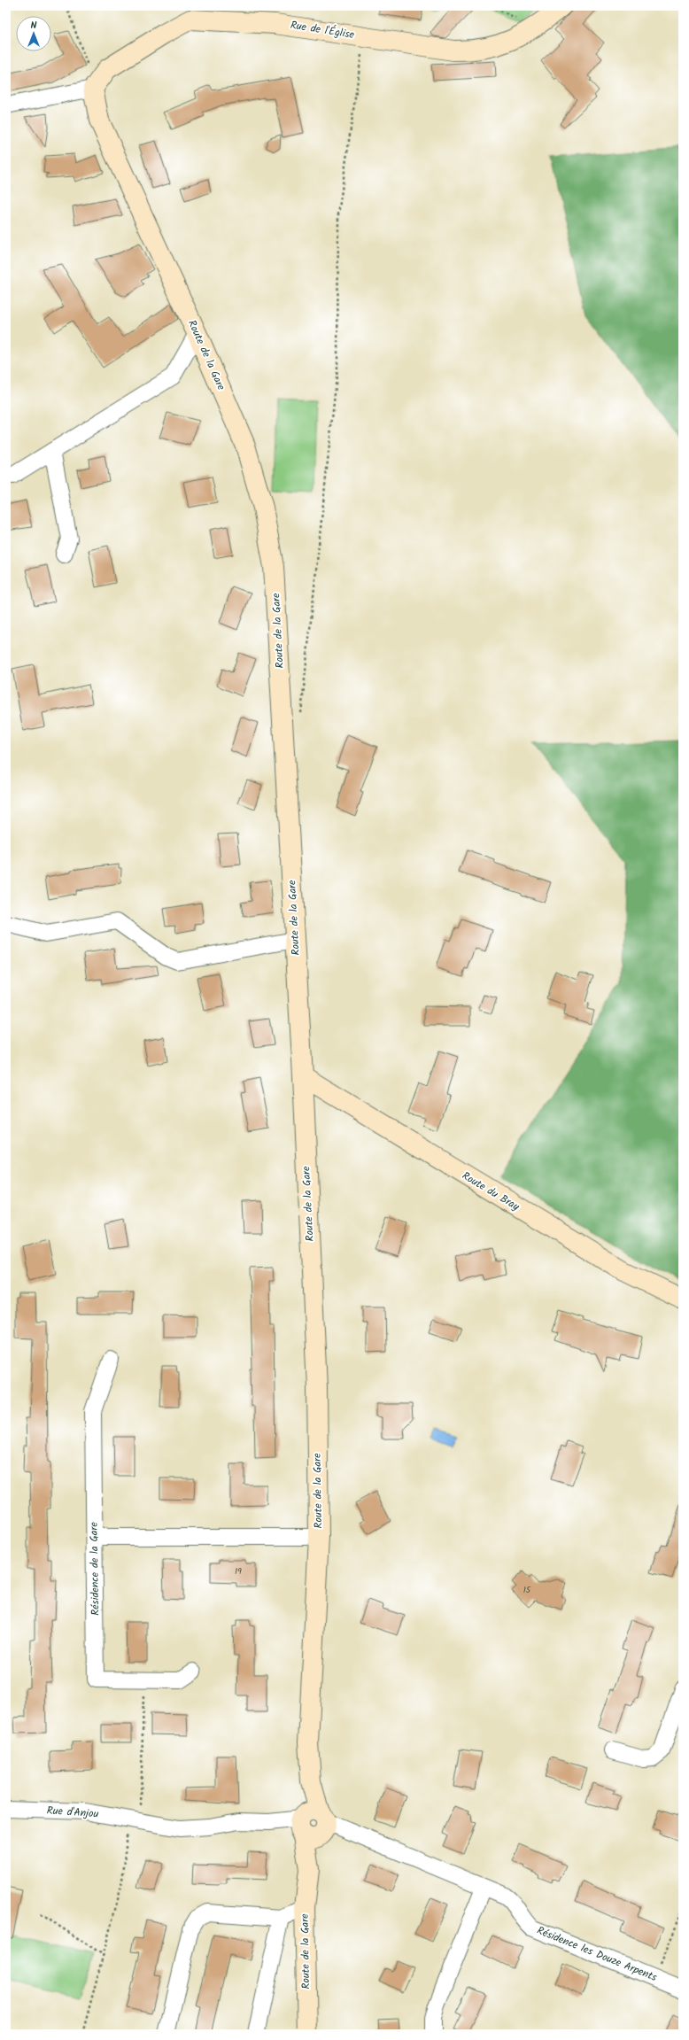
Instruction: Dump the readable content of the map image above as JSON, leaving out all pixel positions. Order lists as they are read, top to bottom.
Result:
{
  "streets": {
    "street": [
      "Rue de l'Église",
      "Route de la Gare",
      "Route du Bray",
      "Résidence de la Gare",
      "Rue d'Anjou",
      "Résidence les Douze Arpents"
    ]
  },
  "crossings": [
    ["Rue de l'Église", "Route de la Gare"],
    ["Route de la Gare", "Route du Bray"],
    ["Route de la Gare", "Rue d'Anjou"],
    ["Rue d'Anjou", "Résidence les Douze Arpents"]
  ],
  "house_numbers": ["19", "15"],
  "north": "top"
}
